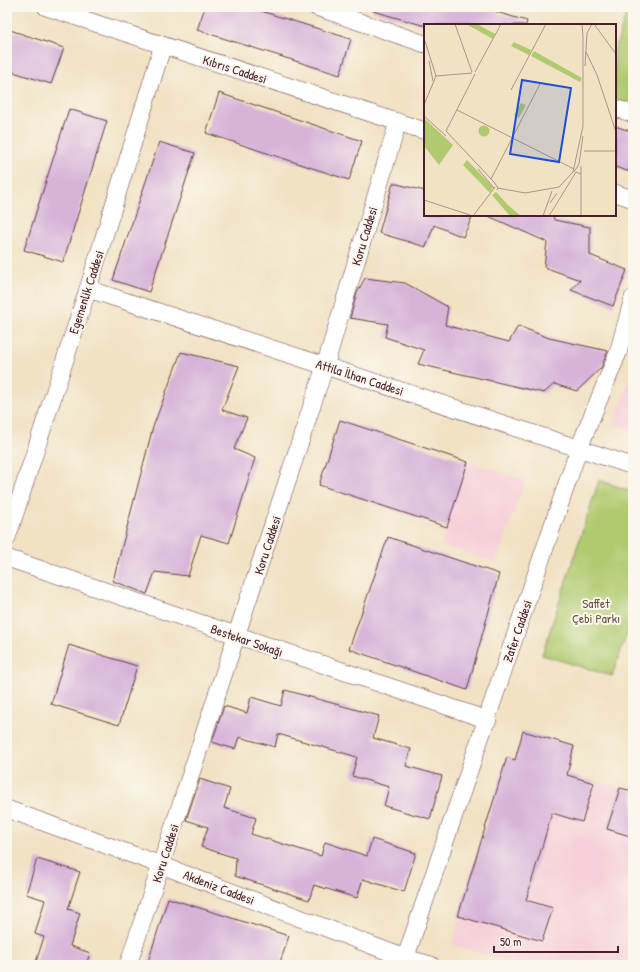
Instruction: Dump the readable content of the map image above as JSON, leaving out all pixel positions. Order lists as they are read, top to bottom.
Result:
{
  "streets": {
    "street": [
      "Kıbrıs Caddesi",
      "Koru Caddesi",
      "Egemenlik Caddesi",
      "Attila İlhan Caddesi",
      "Zafer Caddesi",
      "Bestekar Sokağı",
      "Akdeniz Caddesi"
    ]
  },
  "crossings": [
    ["Kıbrıs Caddesi", "Koru Caddesi"],
    ["Kıbrıs Caddesi", "Egemenlik Caddesi"],
    ["Koru Caddesi", "Attila İlhan Caddesi"],
    ["Koru Caddesi", "Bestekar Sokağı"],
    ["Koru Caddesi", "Akdeniz Caddesi"],
    ["Egemenlik Caddesi", "Attila İlhan Caddesi"],
    ["Attila İlhan Caddesi", "Zafer Caddesi"],
    ["Zafer Caddesi", "Bestekar Sokağı"],
    ["Zafer Caddesi", "Akdeniz Caddesi"]
  ],
  "parks": ["Saffet Çebi Parkı"],
  "scale_bar": "50 m"
}
